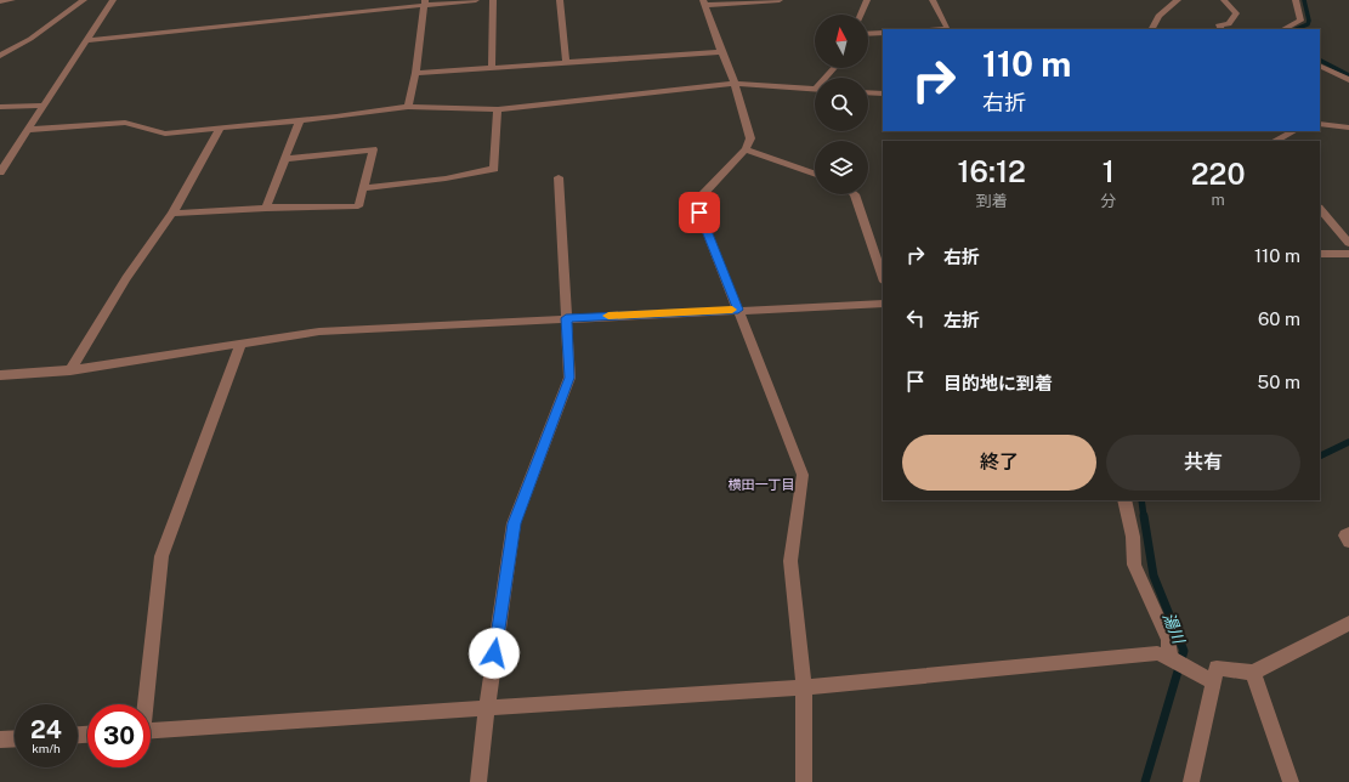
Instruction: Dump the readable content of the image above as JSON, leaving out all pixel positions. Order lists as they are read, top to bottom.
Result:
{
  "districts": ["横田一丁目"],
  "water": ["湯川"],
  "north": "top",
  "page": {
    "turn": ["110 m", "右折"],
    "eta": [
      "16:12",
      "到着",
      "1",
      "分",
      "220",
      "m"
    ],
    "list": [
      {
        "name": "右折",
        "value": "110 m"
      },
      {
        "name": "左折",
        "value": "60 m"
      },
      {
        "name": "目的地に到着",
        "value": "50 m"
      }
    ],
    "buttons": ["終了", "共有"],
    "speed": "24 km/h",
    "limit": "30"
  }
}
